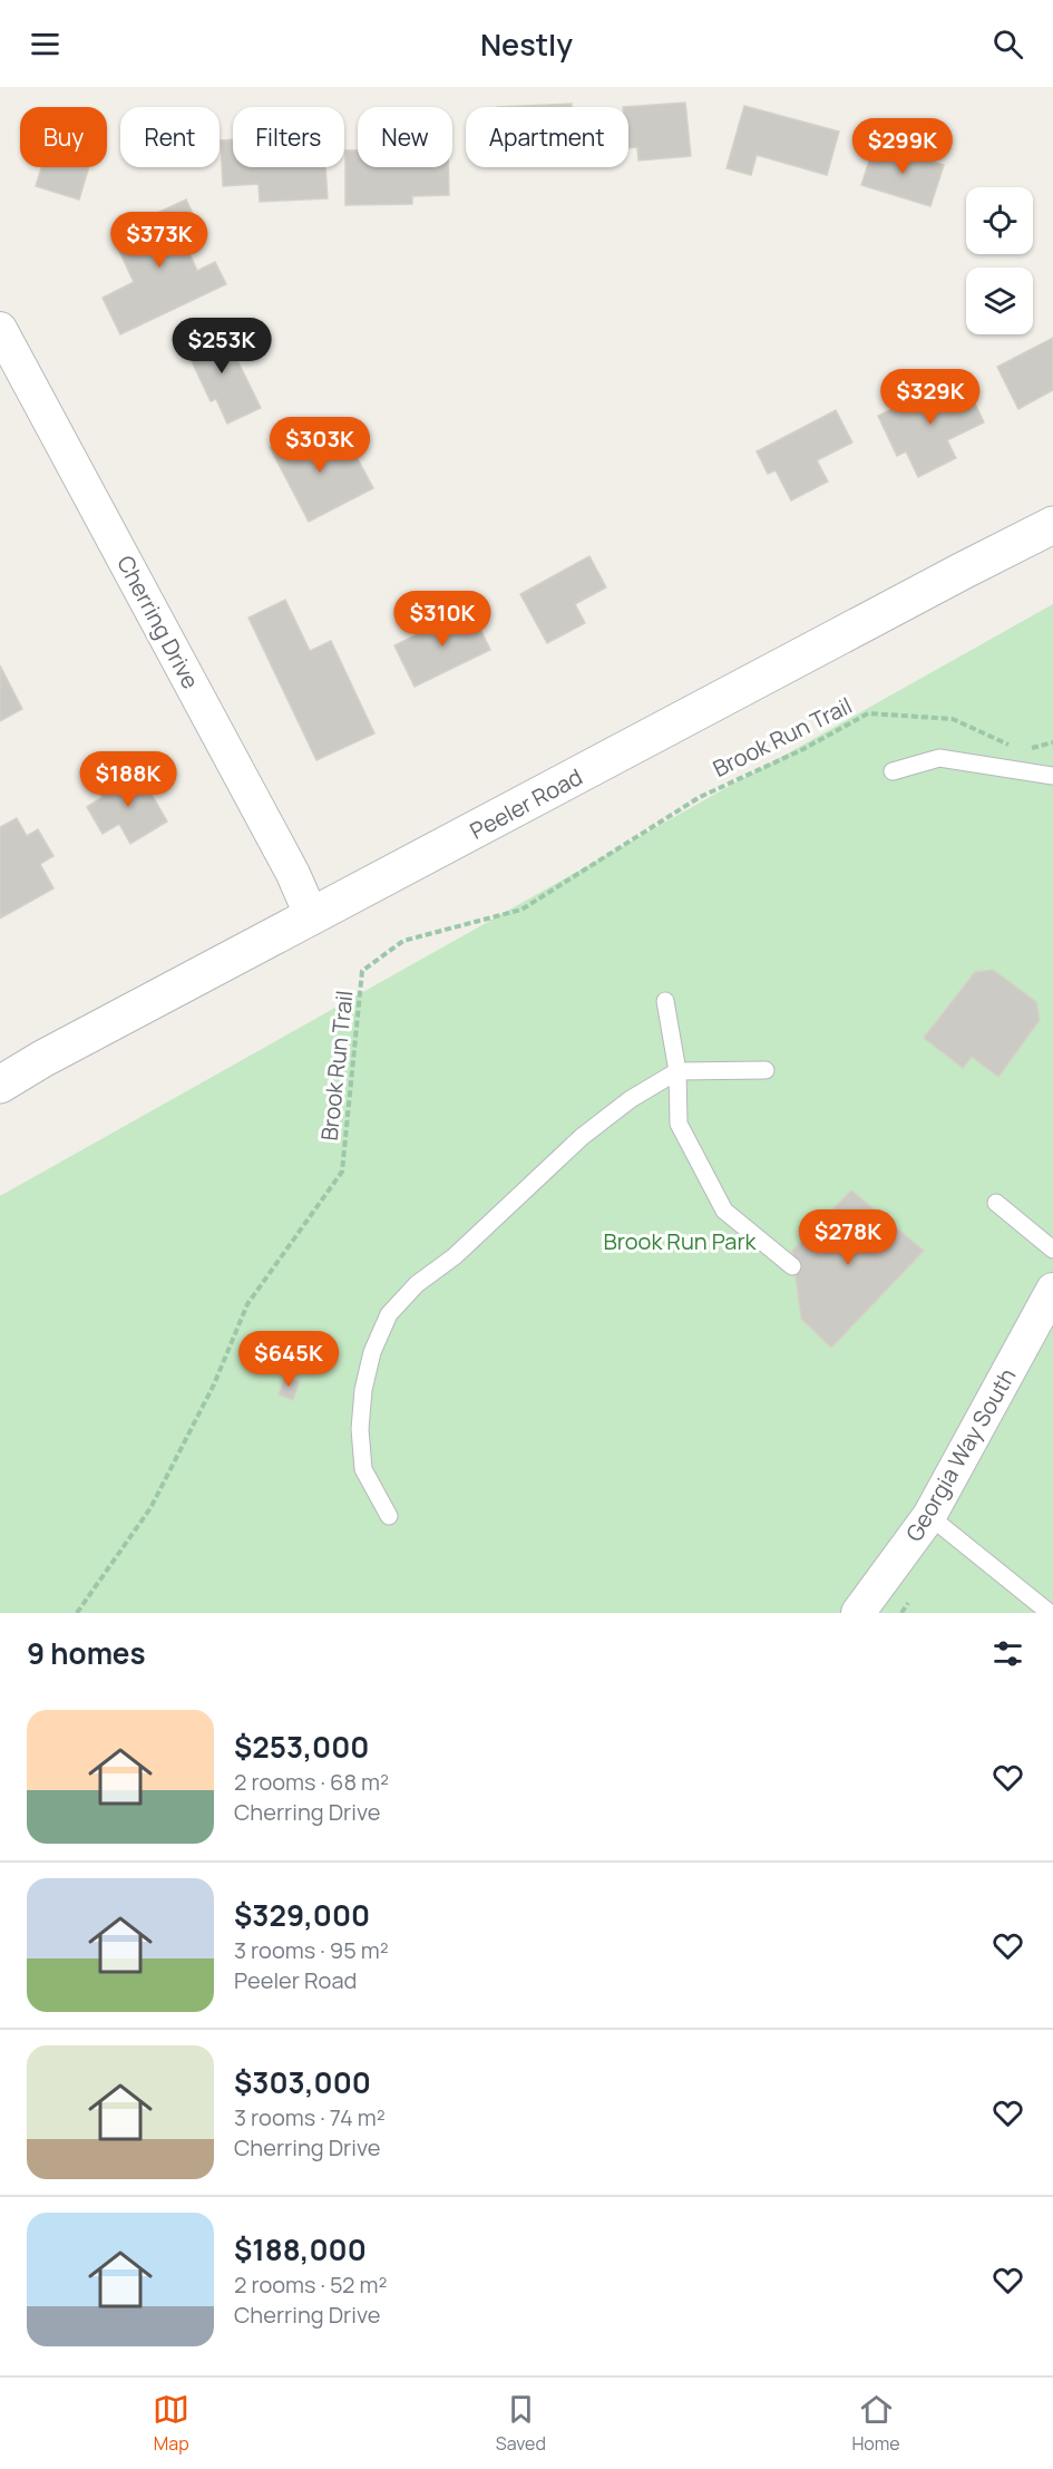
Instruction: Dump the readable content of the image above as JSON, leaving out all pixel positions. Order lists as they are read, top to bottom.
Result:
{
  "streets": {
    "street": ["Cherring Drive", "Peeler Road", "Georgia Way South"],
    "path": ["Brook Run Trail"]
  },
  "crossings": [
    ["Cherring Drive", "Peeler Road"]
  ],
  "parks": ["Brook Run Park"],
  "page": {
    "header": "Nestly",
    "chip": [
      "Buy",
      "Rent",
      "Filters",
      "New",
      "Apartment"
    ],
    "price": [
      "$299K",
      "$373K",
      "$253K",
      "$329K",
      "$303K",
      "$310K",
      "$188K",
      "$278K",
      "$645K"
    ],
    "heading": "9 homes",
    "list": [
      {
        "name": "$253,000",
        "note": "2 rooms · 68 m² · Cherring Drive"
      },
      {
        "name": "$329,000",
        "note": "3 rooms · 95 m² · Peeler Road"
      },
      {
        "name": "$303,000",
        "note": "3 rooms · 74 m² · Cherring Drive"
      },
      {
        "name": "$188,000",
        "note": "2 rooms · 52 m² · Cherring Drive"
      }
    ],
    "tabs": ["Map", "Saved", "Home"]
  }
}
